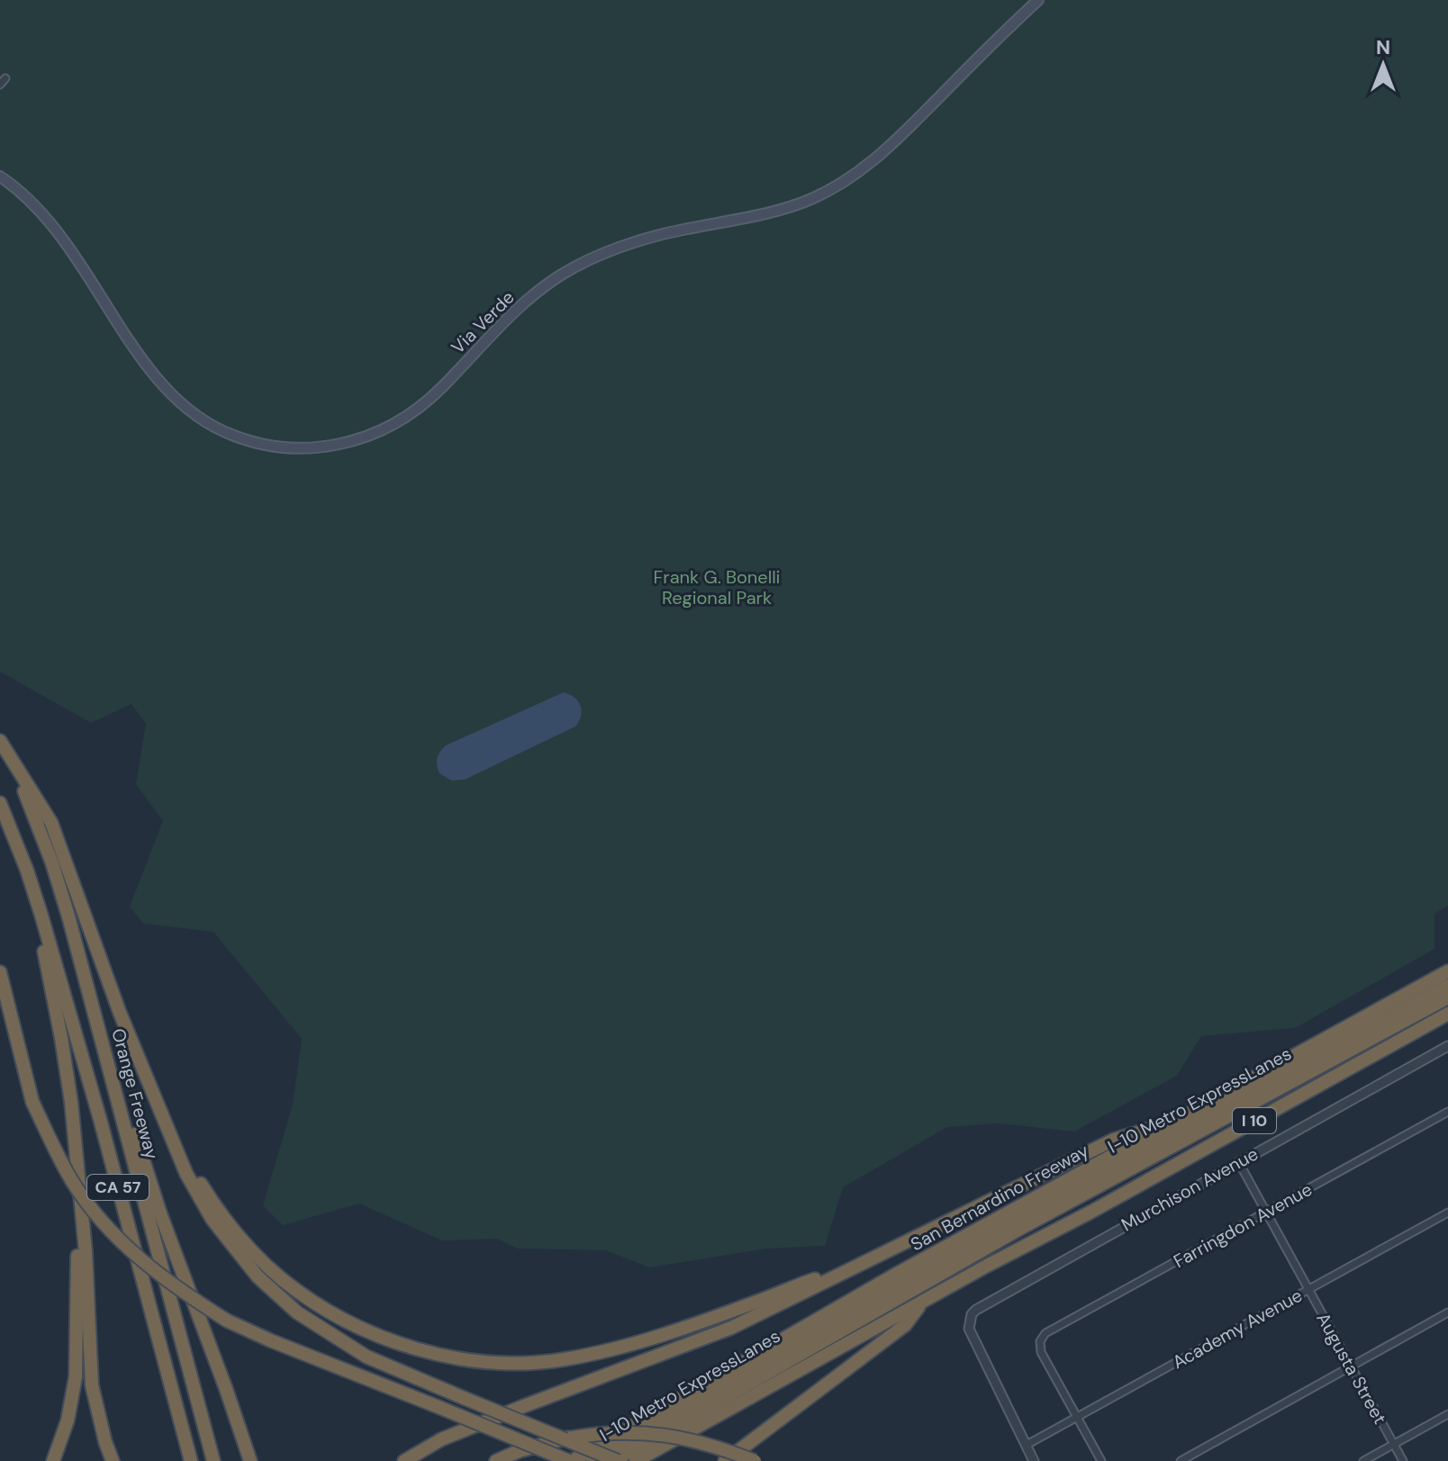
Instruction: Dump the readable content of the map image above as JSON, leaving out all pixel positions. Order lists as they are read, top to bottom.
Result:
{
  "streets": {
    "highway": [
      "Orange Freeway",
      "I-10 Metro ExpressLanes",
      "I 10",
      "CA 57",
      "San Bernardino Freeway"
    ],
    "main road": ["Via Verde"],
    "street": [
      "Murchison Avenue",
      "Farringdon Avenue",
      "Academy Avenue",
      "Augusta Street"
    ]
  },
  "crossings": [
    ["Murchison Avenue", "Academy Avenue"],
    ["Murchison Avenue", "Augusta Street"],
    ["Farringdon Avenue", "Academy Avenue"],
    ["Farringdon Avenue", "Augusta Street"],
    ["Academy Avenue", "Augusta Street"]
  ],
  "parks": ["Frank G. Bonelli Regional Park"],
  "north": "top"
}
